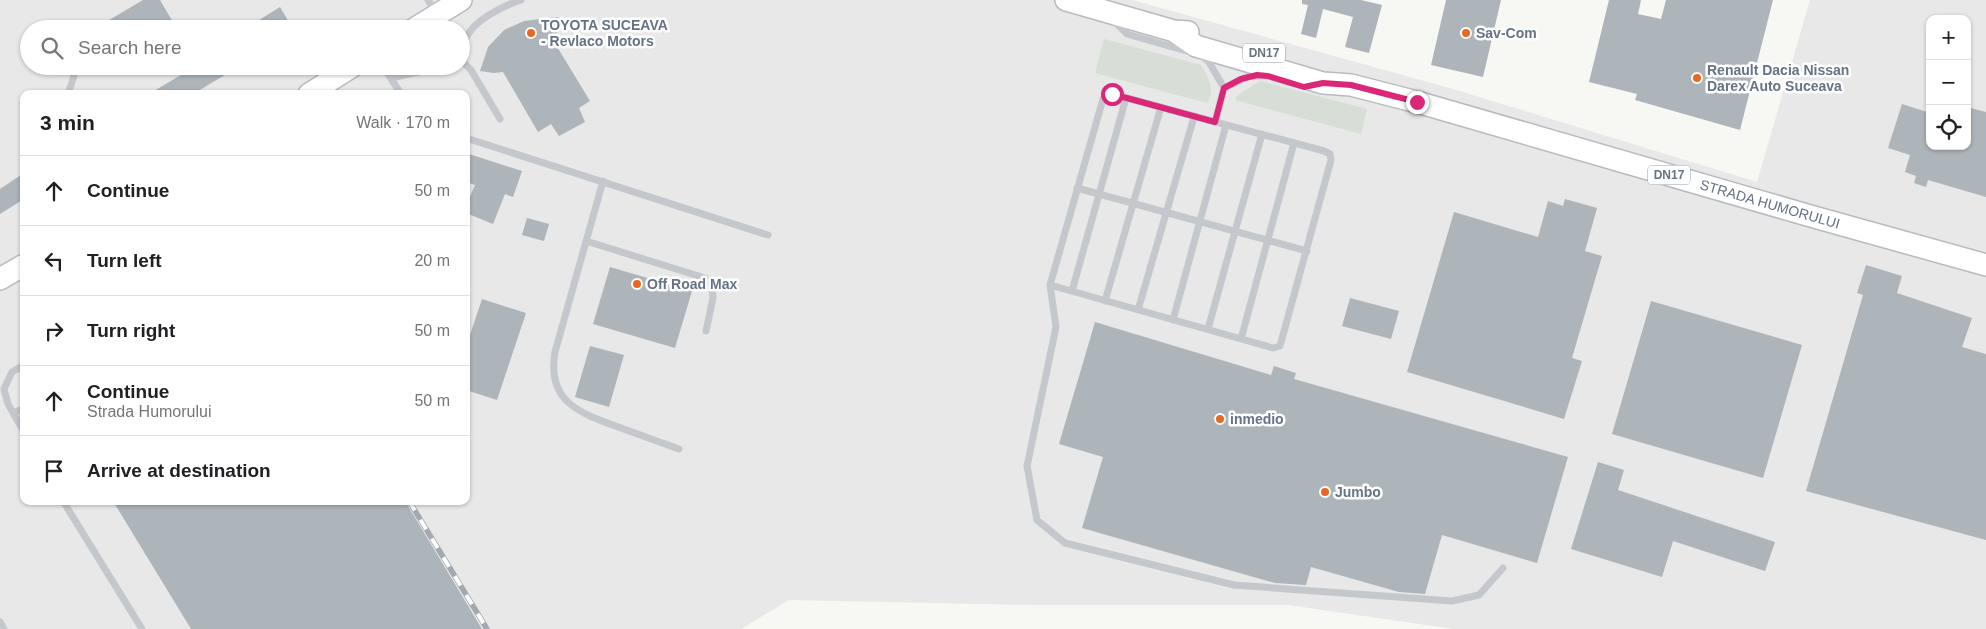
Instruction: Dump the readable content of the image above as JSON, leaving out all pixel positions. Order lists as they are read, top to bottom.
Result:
{
  "streets": {
    "main road": ["DN17", "STRADA HUMORULUI"]
  },
  "places": [
    "TOYOTA SUCEAVA - Revlaco Motors",
    "Sav-Com",
    "Renault Dacia Nissan Darex Auto Suceava",
    "Off Road Max",
    "inmedio",
    "Jumbo"
  ],
  "page": {
    "map_buttons": ["+", "−"],
    "search": "Search here",
    "heading": ["3 min", "Walk · 170 m"],
    "list": [
      ["Continue", "50 m"],
      ["Turn left", "20 m"],
      ["Turn right", "50 m"],
      ["Continue", "Strada Humorului", "50 m"],
      "Arrive at destination"
    ]
  }
}
